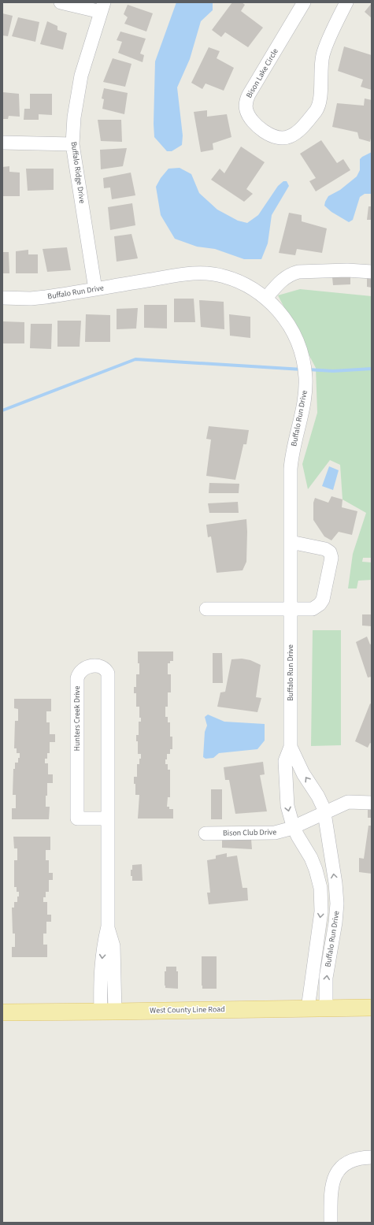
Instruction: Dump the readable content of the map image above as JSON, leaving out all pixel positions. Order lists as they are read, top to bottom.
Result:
{
  "streets": {
    "main road": ["West County Line Road"],
    "street": [
      "Bison Lake Circle",
      "Buffalo Ridge Drive",
      "Buffalo Run Drive",
      "Hunters Creek Drive",
      "Bison Club Drive"
    ]
  },
  "crossings": [
    ["Buffalo Ridge Drive", "Buffalo Run Drive"],
    ["Buffalo Run Drive", "Bison Club Drive"],
    ["Buffalo Run Drive", "West County Line Road"],
    ["Hunters Creek Drive", "West County Line Road"]
  ]
}
